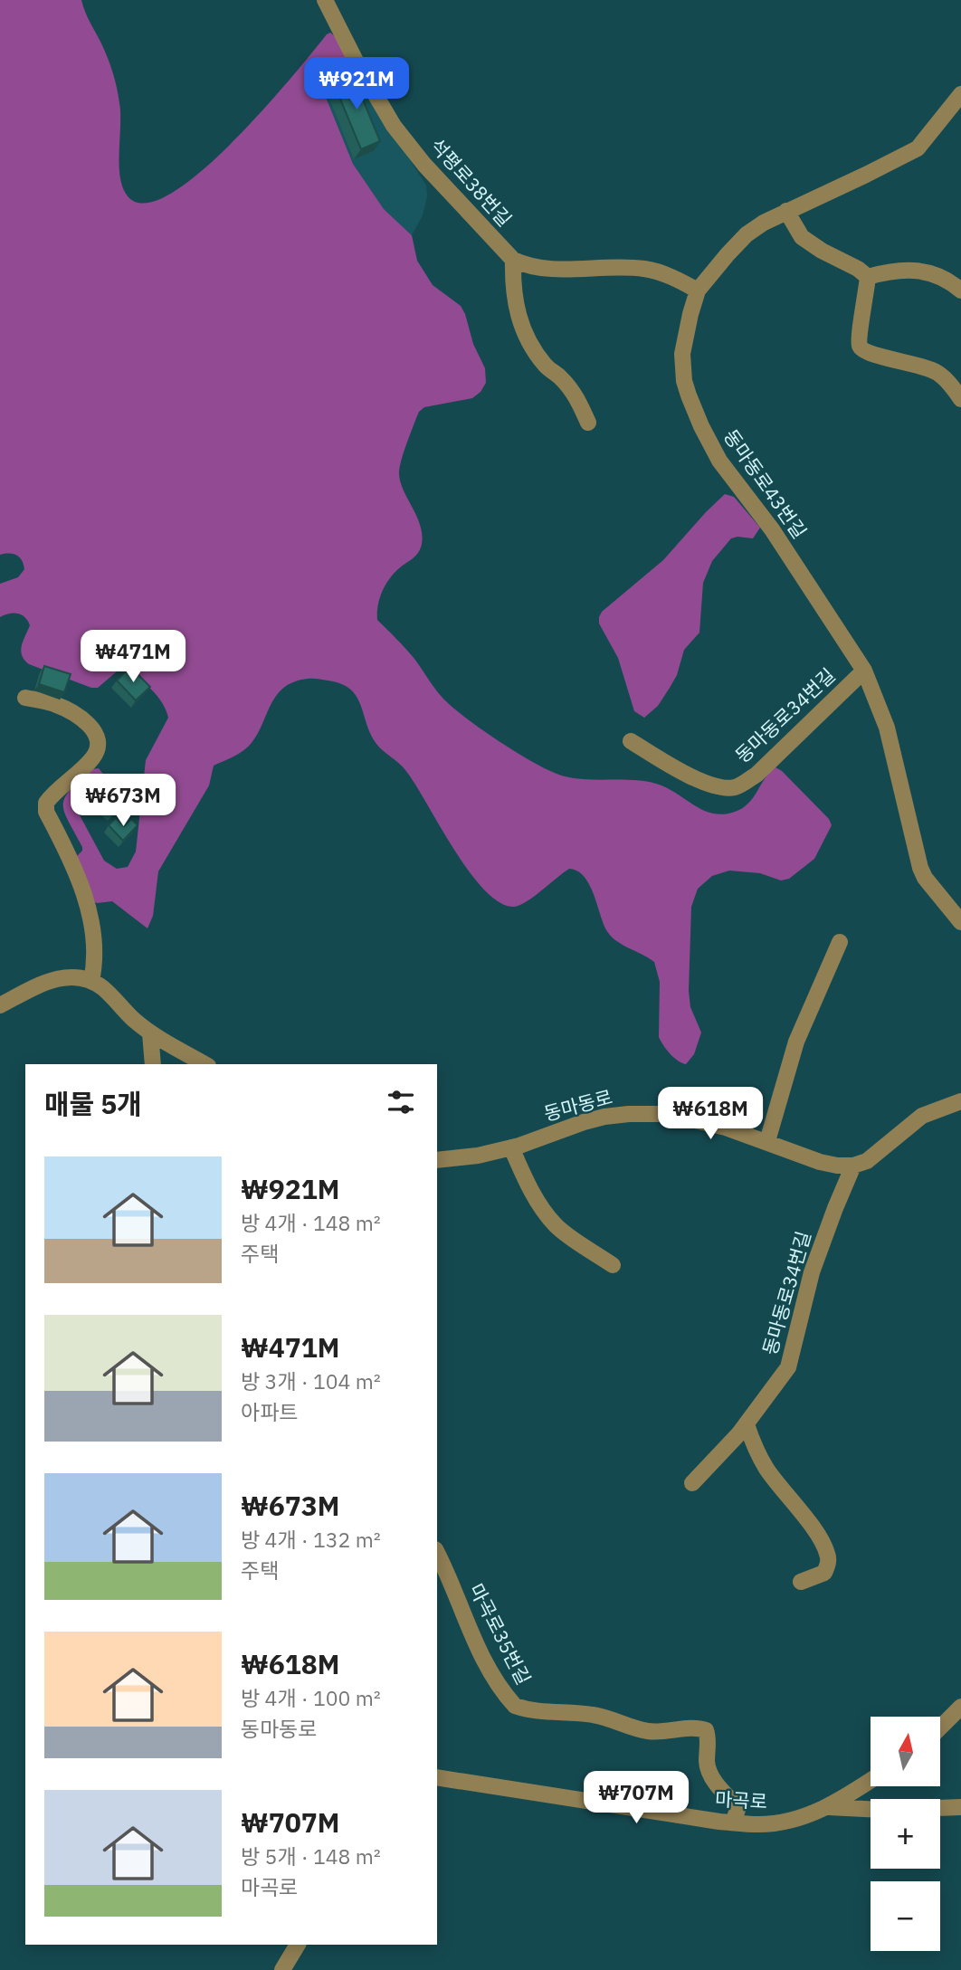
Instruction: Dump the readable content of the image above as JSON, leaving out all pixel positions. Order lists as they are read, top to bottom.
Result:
{
  "streets": {
    "street": [
      "석평로38번길",
      "동마동로43번길",
      "동마동로34번길",
      "동마동로",
      "마곡로35번길",
      "마곡로"
    ]
  },
  "crossings": [
    ["동마동로43번길", "동마동로34번길"],
    ["동마동로34번길", "동마동로"],
    ["마곡로35번길", "마곡로"]
  ],
  "north": "top",
  "page": {
    "price": [
      "₩921M",
      "₩471M",
      "₩673M",
      "₩618M",
      "₩707M"
    ],
    "heading": "매물 5개",
    "list": [
      {
        "name": "₩921M",
        "note": "방 4개 · 148 m² · 주택"
      },
      {
        "name": "₩471M",
        "note": "방 3개 · 104 m² · 아파트"
      },
      {
        "name": "₩673M",
        "note": "방 4개 · 132 m² · 주택"
      },
      {
        "name": "₩618M",
        "note": "방 4개 · 100 m² · 동마동로"
      },
      {
        "name": "₩707M",
        "note": "방 5개 · 148 m² · 마곡로"
      }
    ],
    "map_buttons": ["+", "−"]
  }
}
